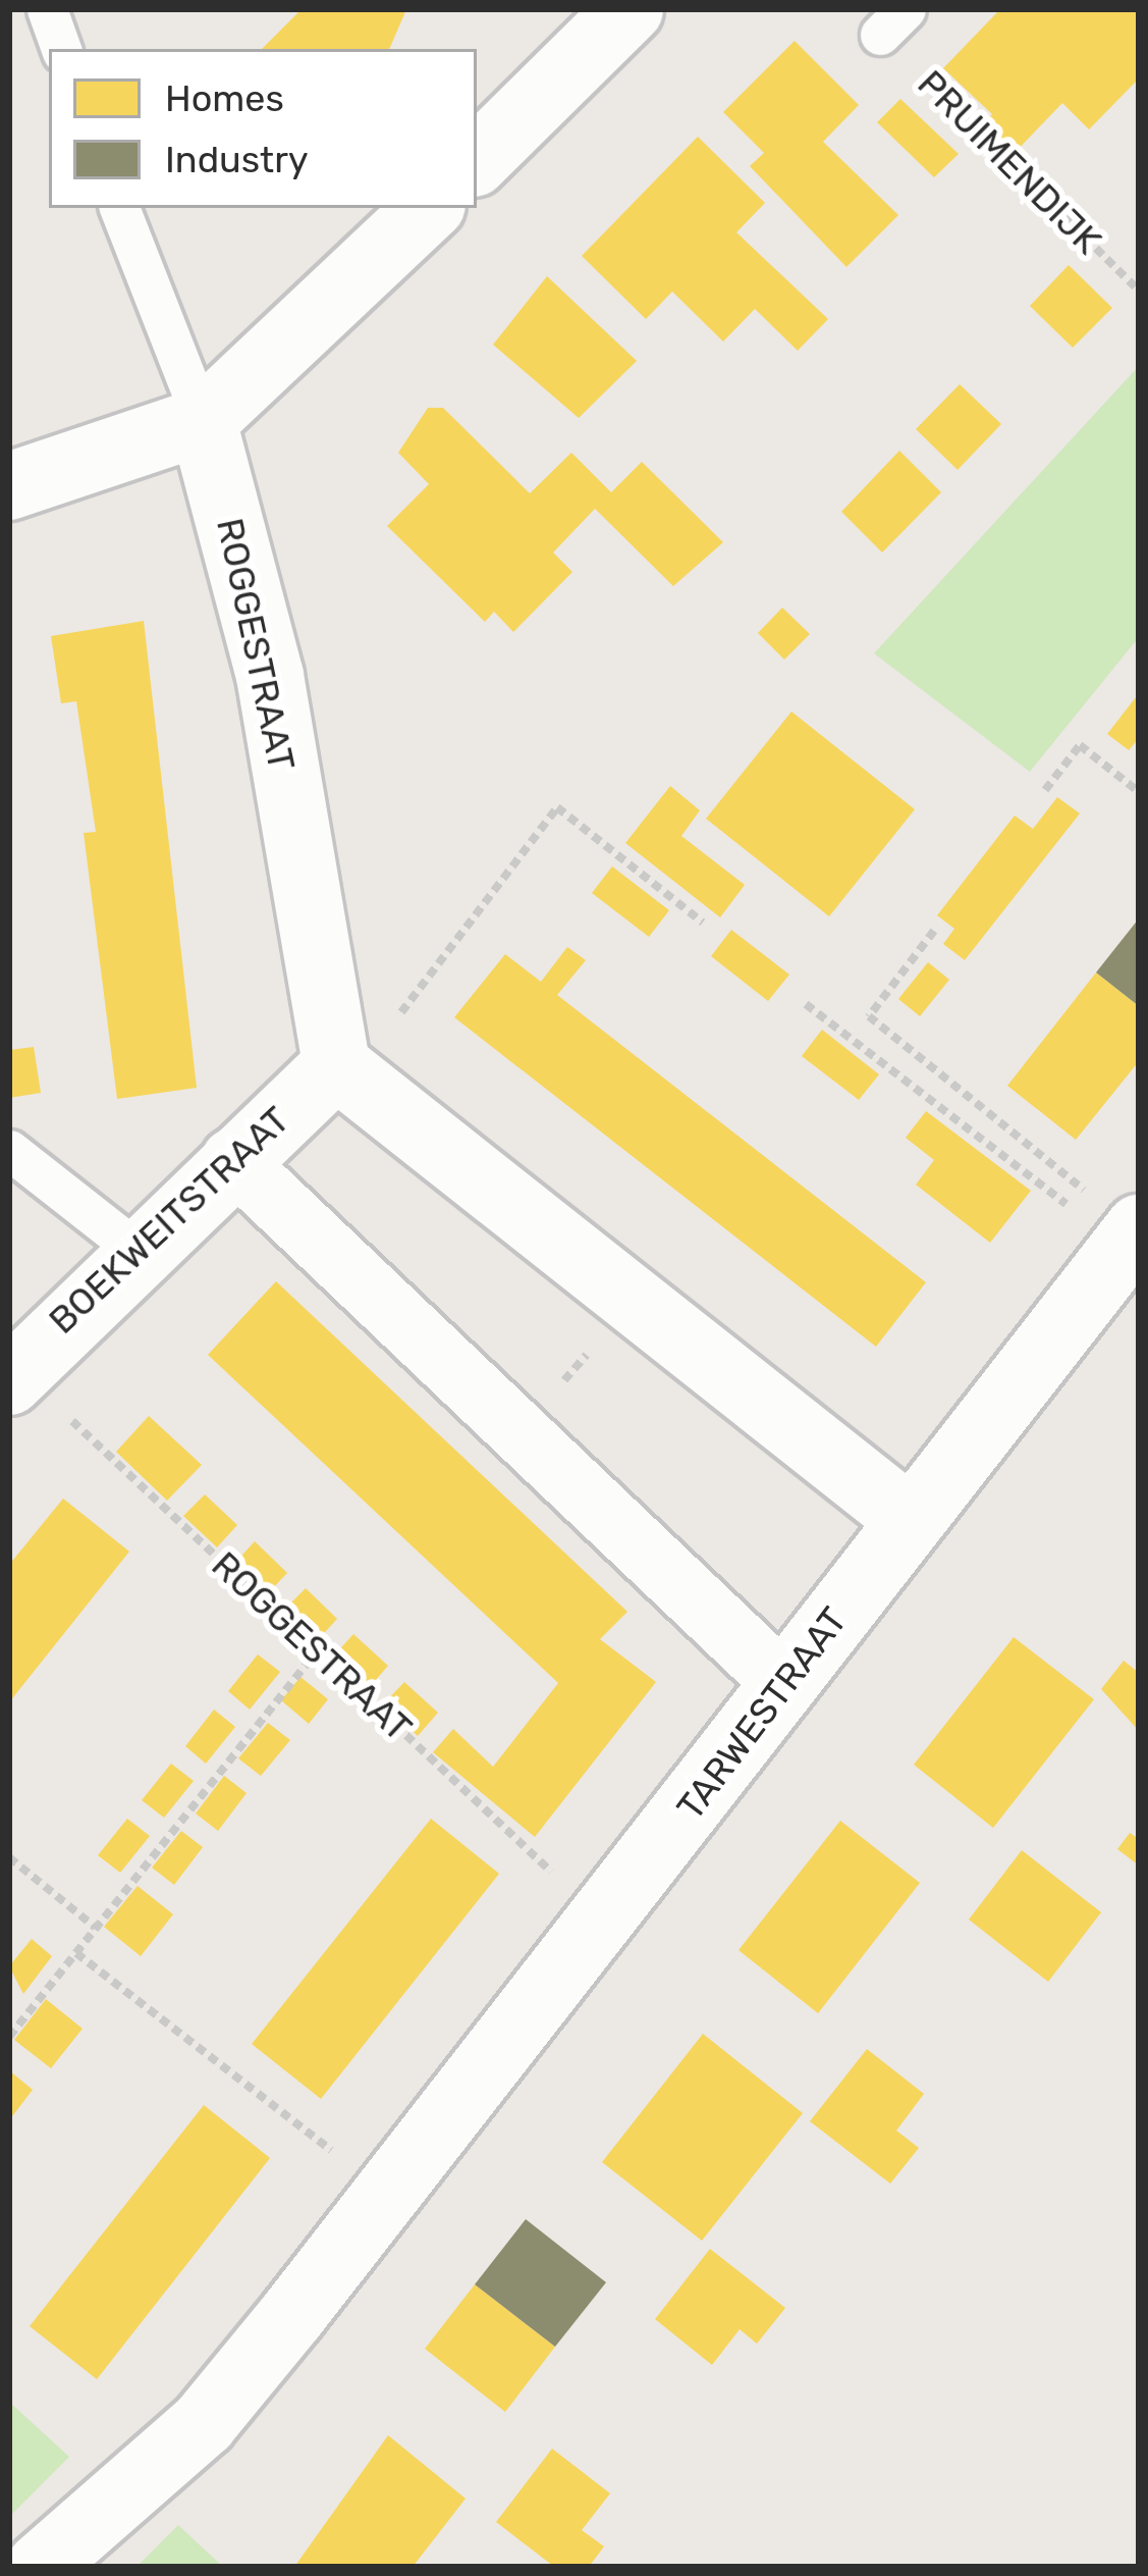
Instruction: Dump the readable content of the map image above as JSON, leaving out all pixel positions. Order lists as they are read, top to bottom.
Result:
{
  "streets": {
    "street": ["ROGGESTRAAT", "BOEKWEITSTRAAT", "TARWESTRAAT"],
    "path": ["PRUIMENDIJK"]
  },
  "crossings": [
    ["ROGGESTRAAT", "BOEKWEITSTRAAT"],
    ["ROGGESTRAAT", "TARWESTRAAT"]
  ],
  "legend": ["Homes", "Industry"]
}
